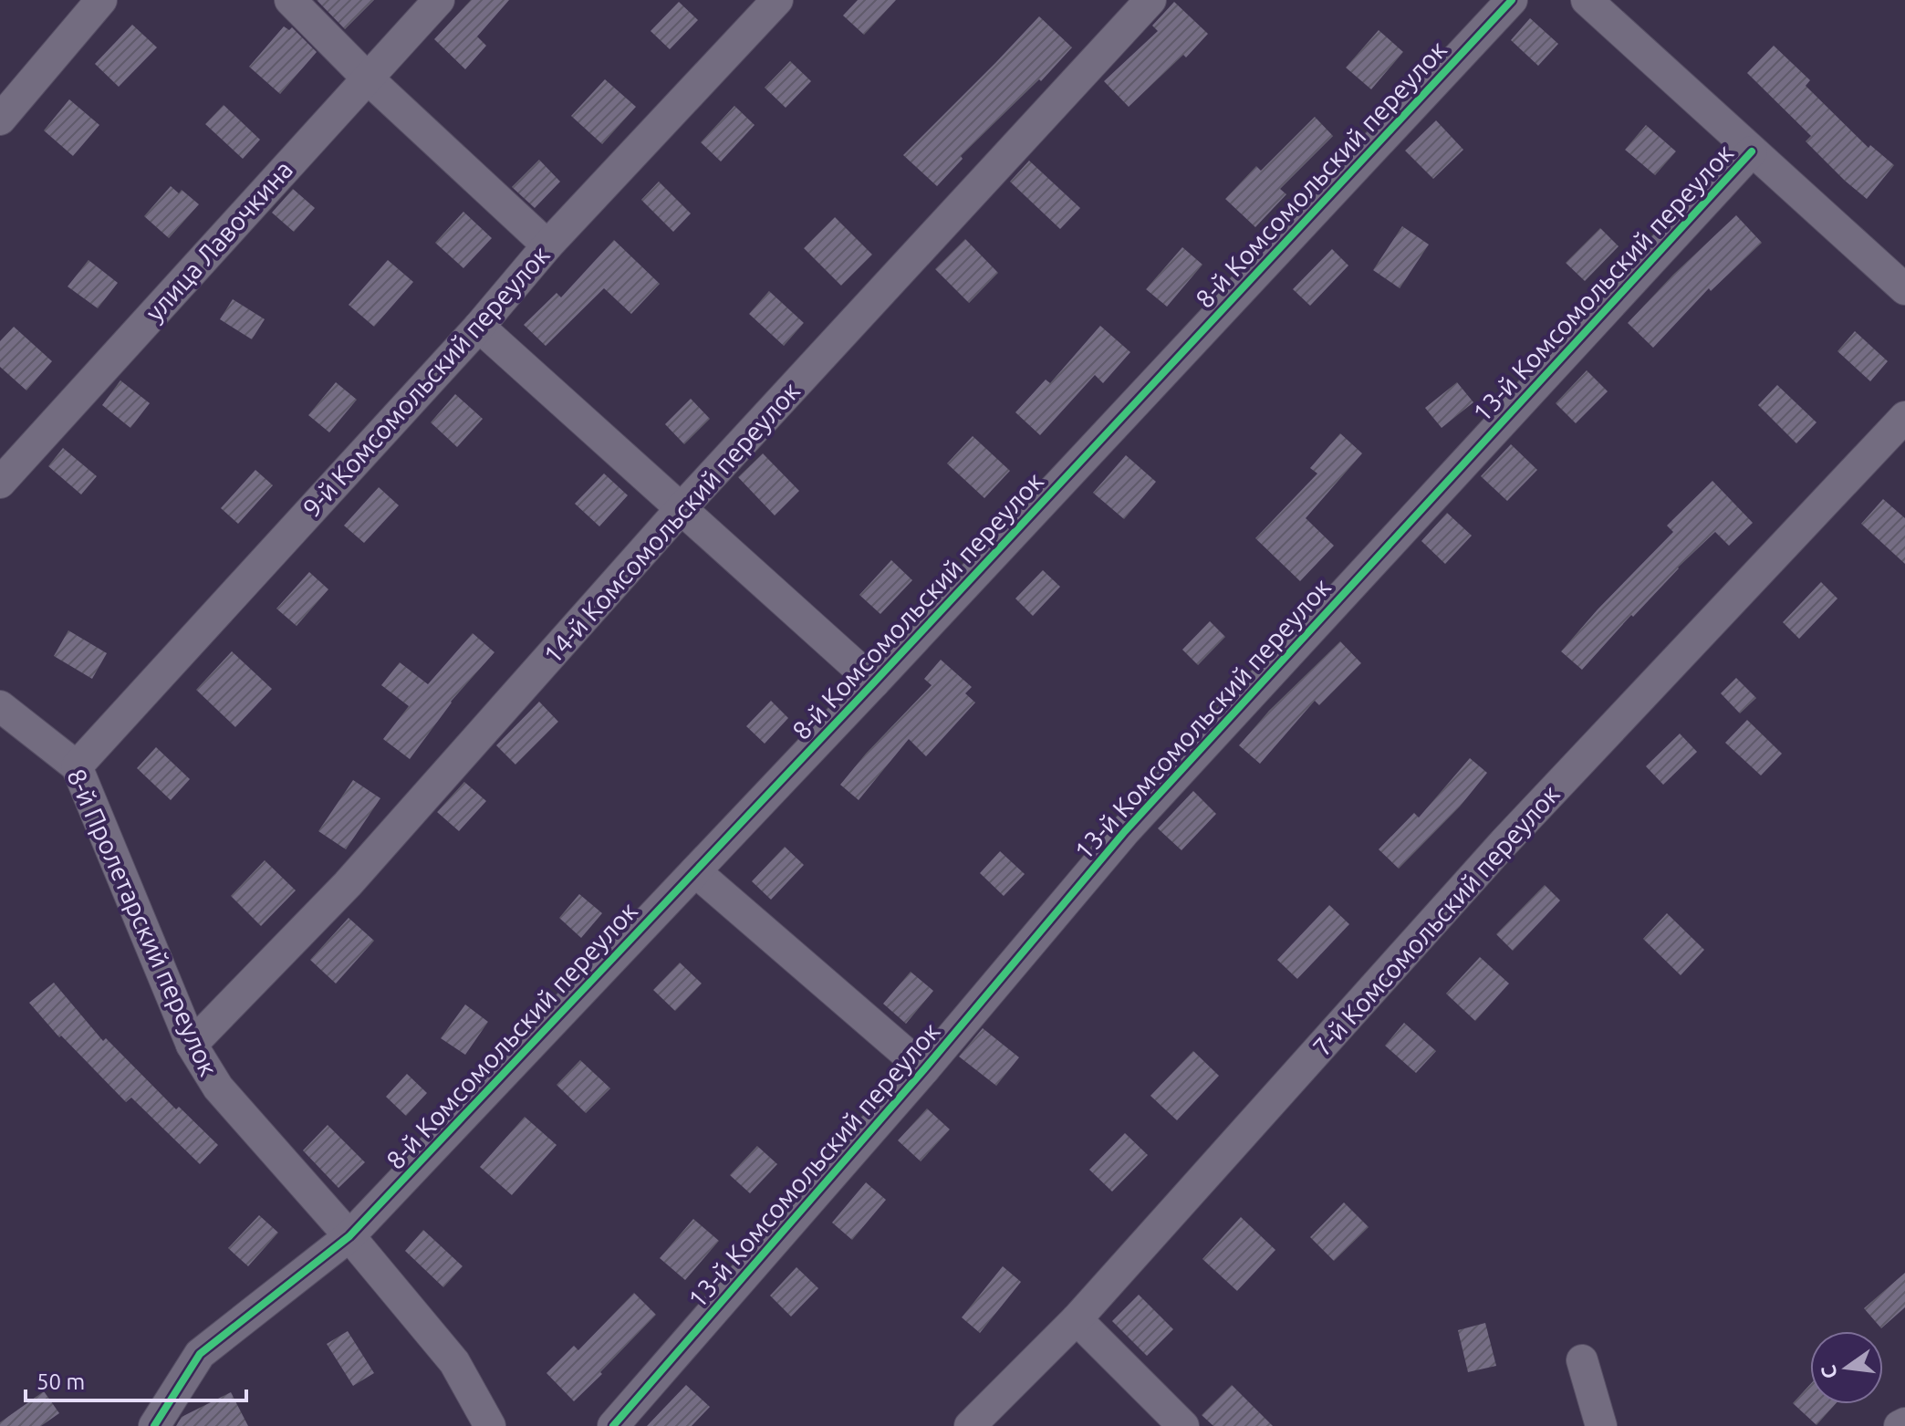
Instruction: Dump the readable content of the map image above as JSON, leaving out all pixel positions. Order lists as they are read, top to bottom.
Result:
{
  "streets": {
    "street": [
      "8-й Комсомольский переулок",
      "улица Лавочкина",
      "13-й Комсомольский переулок",
      "9-й Комсомольский переулок",
      "14-й Комсомольский переулок",
      "7-й Комсомольский переулок",
      "8-й Пролетарский переулок"
    ]
  },
  "crossings": [
    ["8-й Комсомольский переулок", "8-й Пролетарский переулок"],
    ["9-й Комсомольский переулок", "8-й Пролетарский переулок"],
    ["14-й Комсомольский переулок", "8-й Пролетарский переулок"]
  ],
  "scale_bar": "50 m",
  "north": "left"
}
